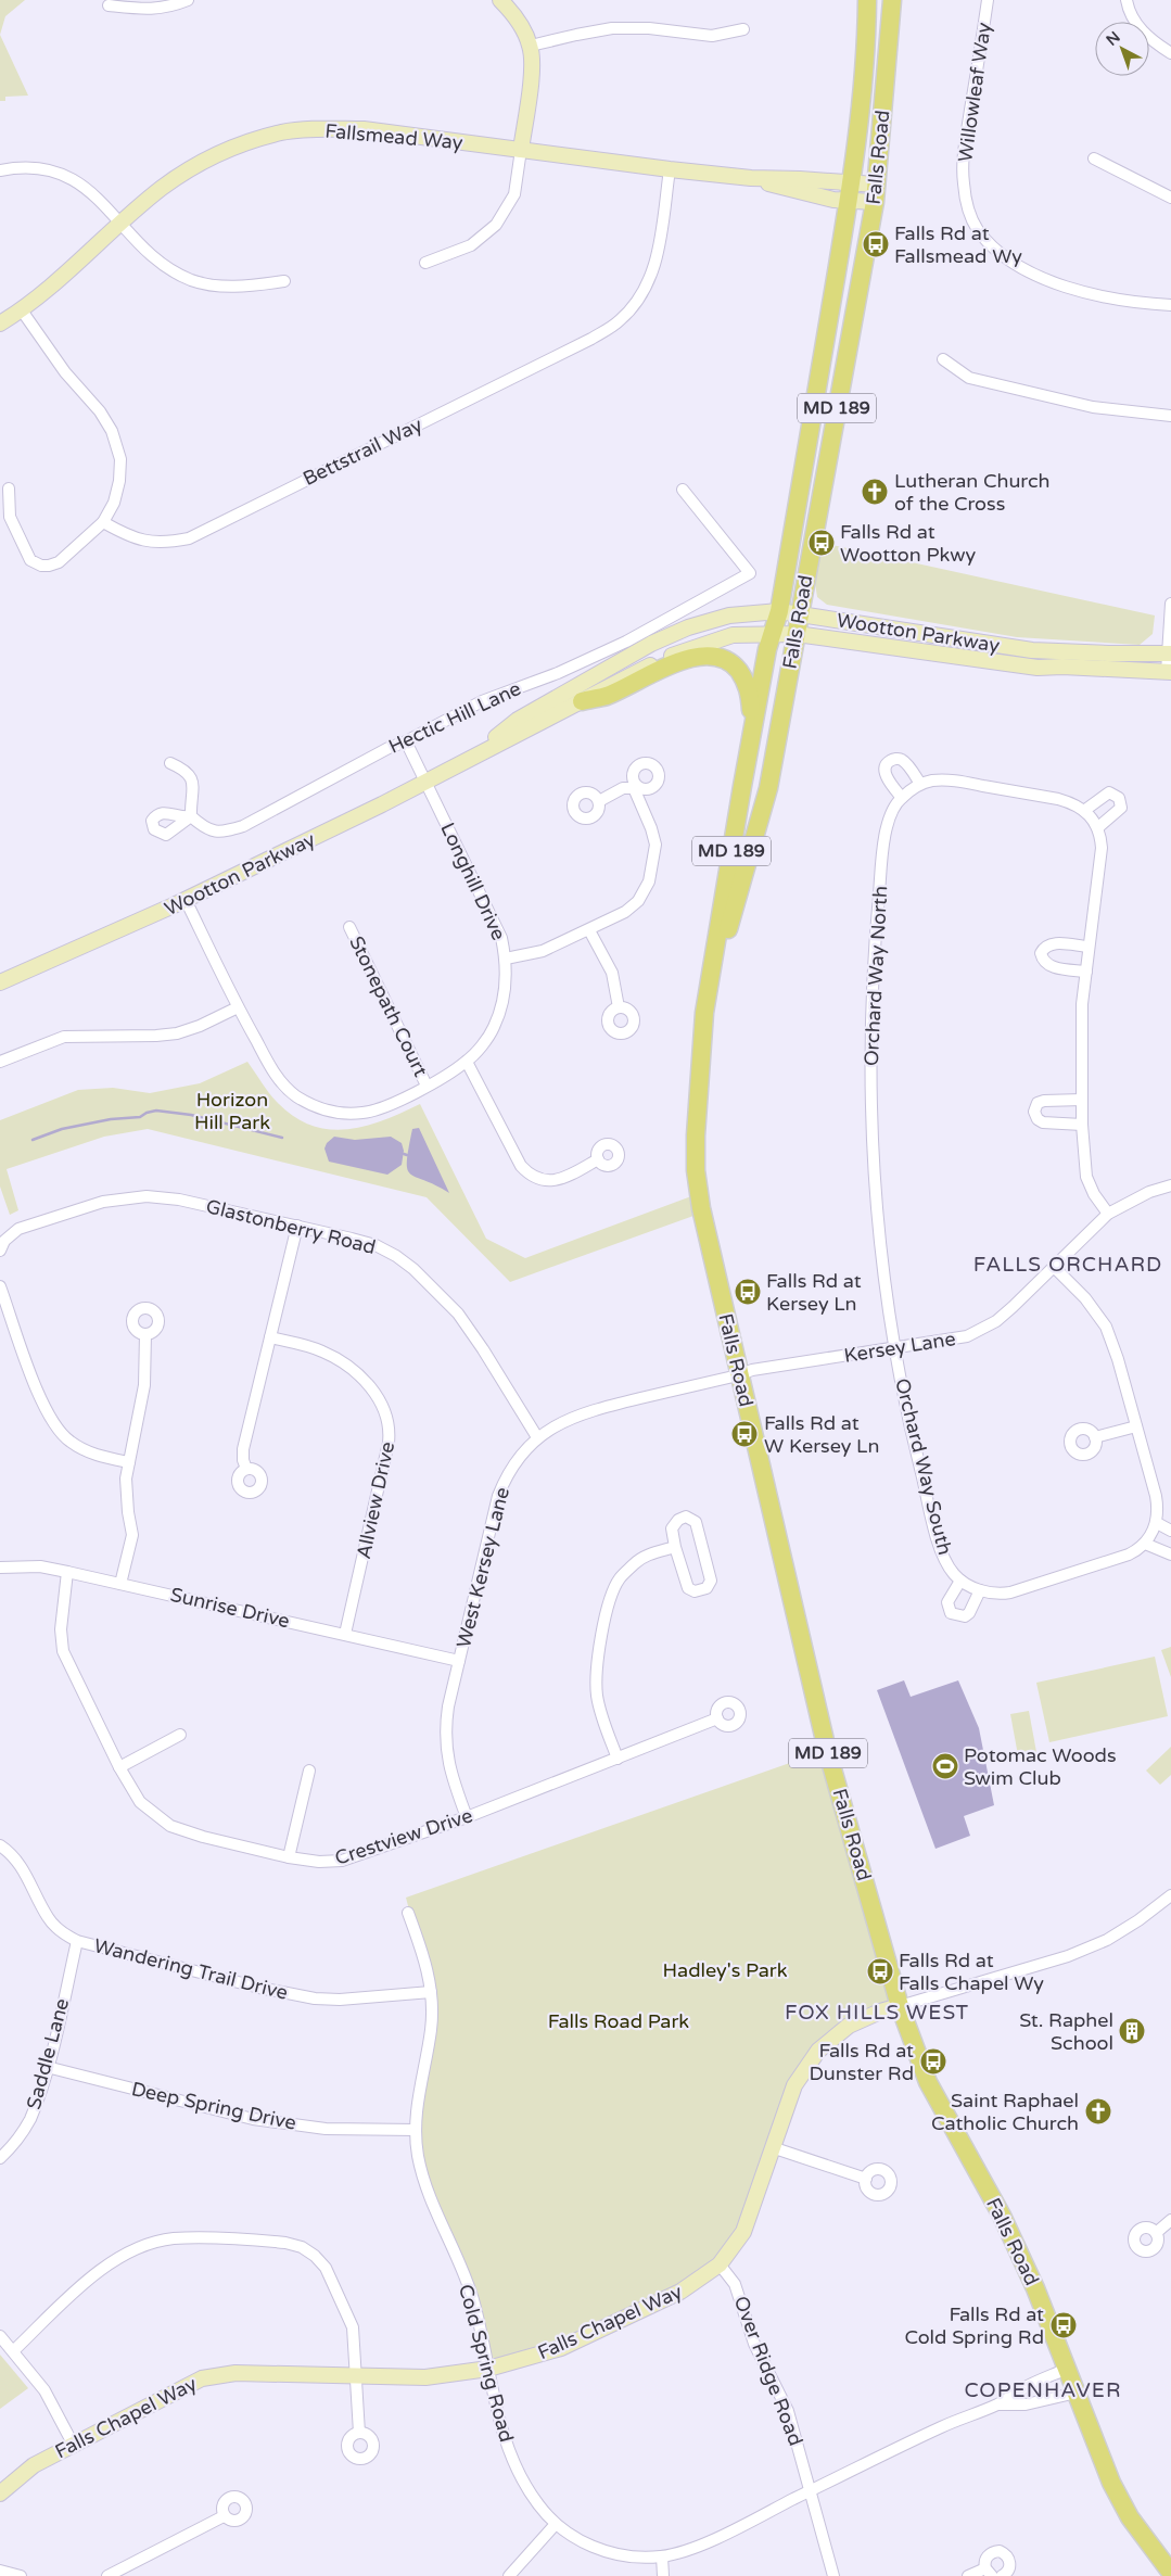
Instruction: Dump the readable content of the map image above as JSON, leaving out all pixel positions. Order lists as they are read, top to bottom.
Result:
{
  "streets": {
    "main road": ["Falls Road", "MD 189"],
    "street": [
      "Willowleaf Way",
      "Fallsmead Way",
      "Bettstrail Way",
      "Wootton Parkway",
      "Hectic Hill Lane",
      "Longhill Drive",
      "Orchard Way North",
      "Stonepath Court",
      "Glastonberry Road",
      "Kersey Lane",
      "Orchard Way South",
      "Allview Drive",
      "West Kersey Lane",
      "Sunrise Drive",
      "Crestview Drive",
      "Wandering Trail Drive",
      "Saddle Lane",
      "Deep Spring Drive",
      "Falls Chapel Way",
      "Cold Spring Road",
      "Over Ridge Road"
    ]
  },
  "crossings": [
    ["Fallsmead Way", "Falls Road"],
    ["Fallsmead Way", "Bettstrail Way"],
    ["Falls Road", "Wootton Parkway"],
    ["Falls Road", "Kersey Lane"],
    ["Falls Road", "West Kersey Lane"],
    ["Falls Road", "Falls Chapel Way"],
    ["Falls Road", "Cold Spring Road"],
    ["Wootton Parkway", "Longhill Drive"],
    ["Hectic Hill Lane", "Longhill Drive"],
    ["Longhill Drive", "Stonepath Court"],
    ["Orchard Way North", "Kersey Lane"],
    ["Orchard Way North", "Orchard Way South"],
    ["Glastonberry Road", "West Kersey Lane"],
    ["Kersey Lane", "Orchard Way South"],
    ["Kersey Lane", "West Kersey Lane"],
    ["Allview Drive", "Sunrise Drive"],
    ["West Kersey Lane", "Sunrise Drive"],
    ["West Kersey Lane", "Crestview Drive"],
    ["Sunrise Drive", "Crestview Drive"],
    ["Wandering Trail Drive", "Saddle Lane"],
    ["Wandering Trail Drive", "Cold Spring Road"],
    ["Saddle Lane", "Deep Spring Drive"],
    ["Deep Spring Drive", "Cold Spring Road"],
    ["Falls Chapel Way", "Cold Spring Road"],
    ["Falls Chapel Way", "Over Ridge Road"],
    ["Cold Spring Road", "Over Ridge Road"]
  ],
  "districts": ["FALLS ORCHARD", "FOX HILLS WEST", "COPENHAVER"],
  "parks": ["Horizon Hill Park", "Hadley's Park", "Falls Road Park"],
  "places": {
    "bus stop": [
      "Falls Rd at Fallsmead Wy",
      "Falls Rd at Wootton Pkwy",
      "Falls Rd at Kersey Ln",
      "Falls Rd at W Kersey Ln",
      "Falls Rd at Falls Chapel Wy",
      "Falls Rd at Dunster Rd",
      "Falls Rd at Cold Spring Rd"
    ],
    "church": ["Lutheran Church of the Cross", "Saint Raphael Catholic Church"],
    "sports": ["Potomac Woods Swim Club"],
    "building": ["St. Raphel School"]
  },
  "north": "top left"
}
